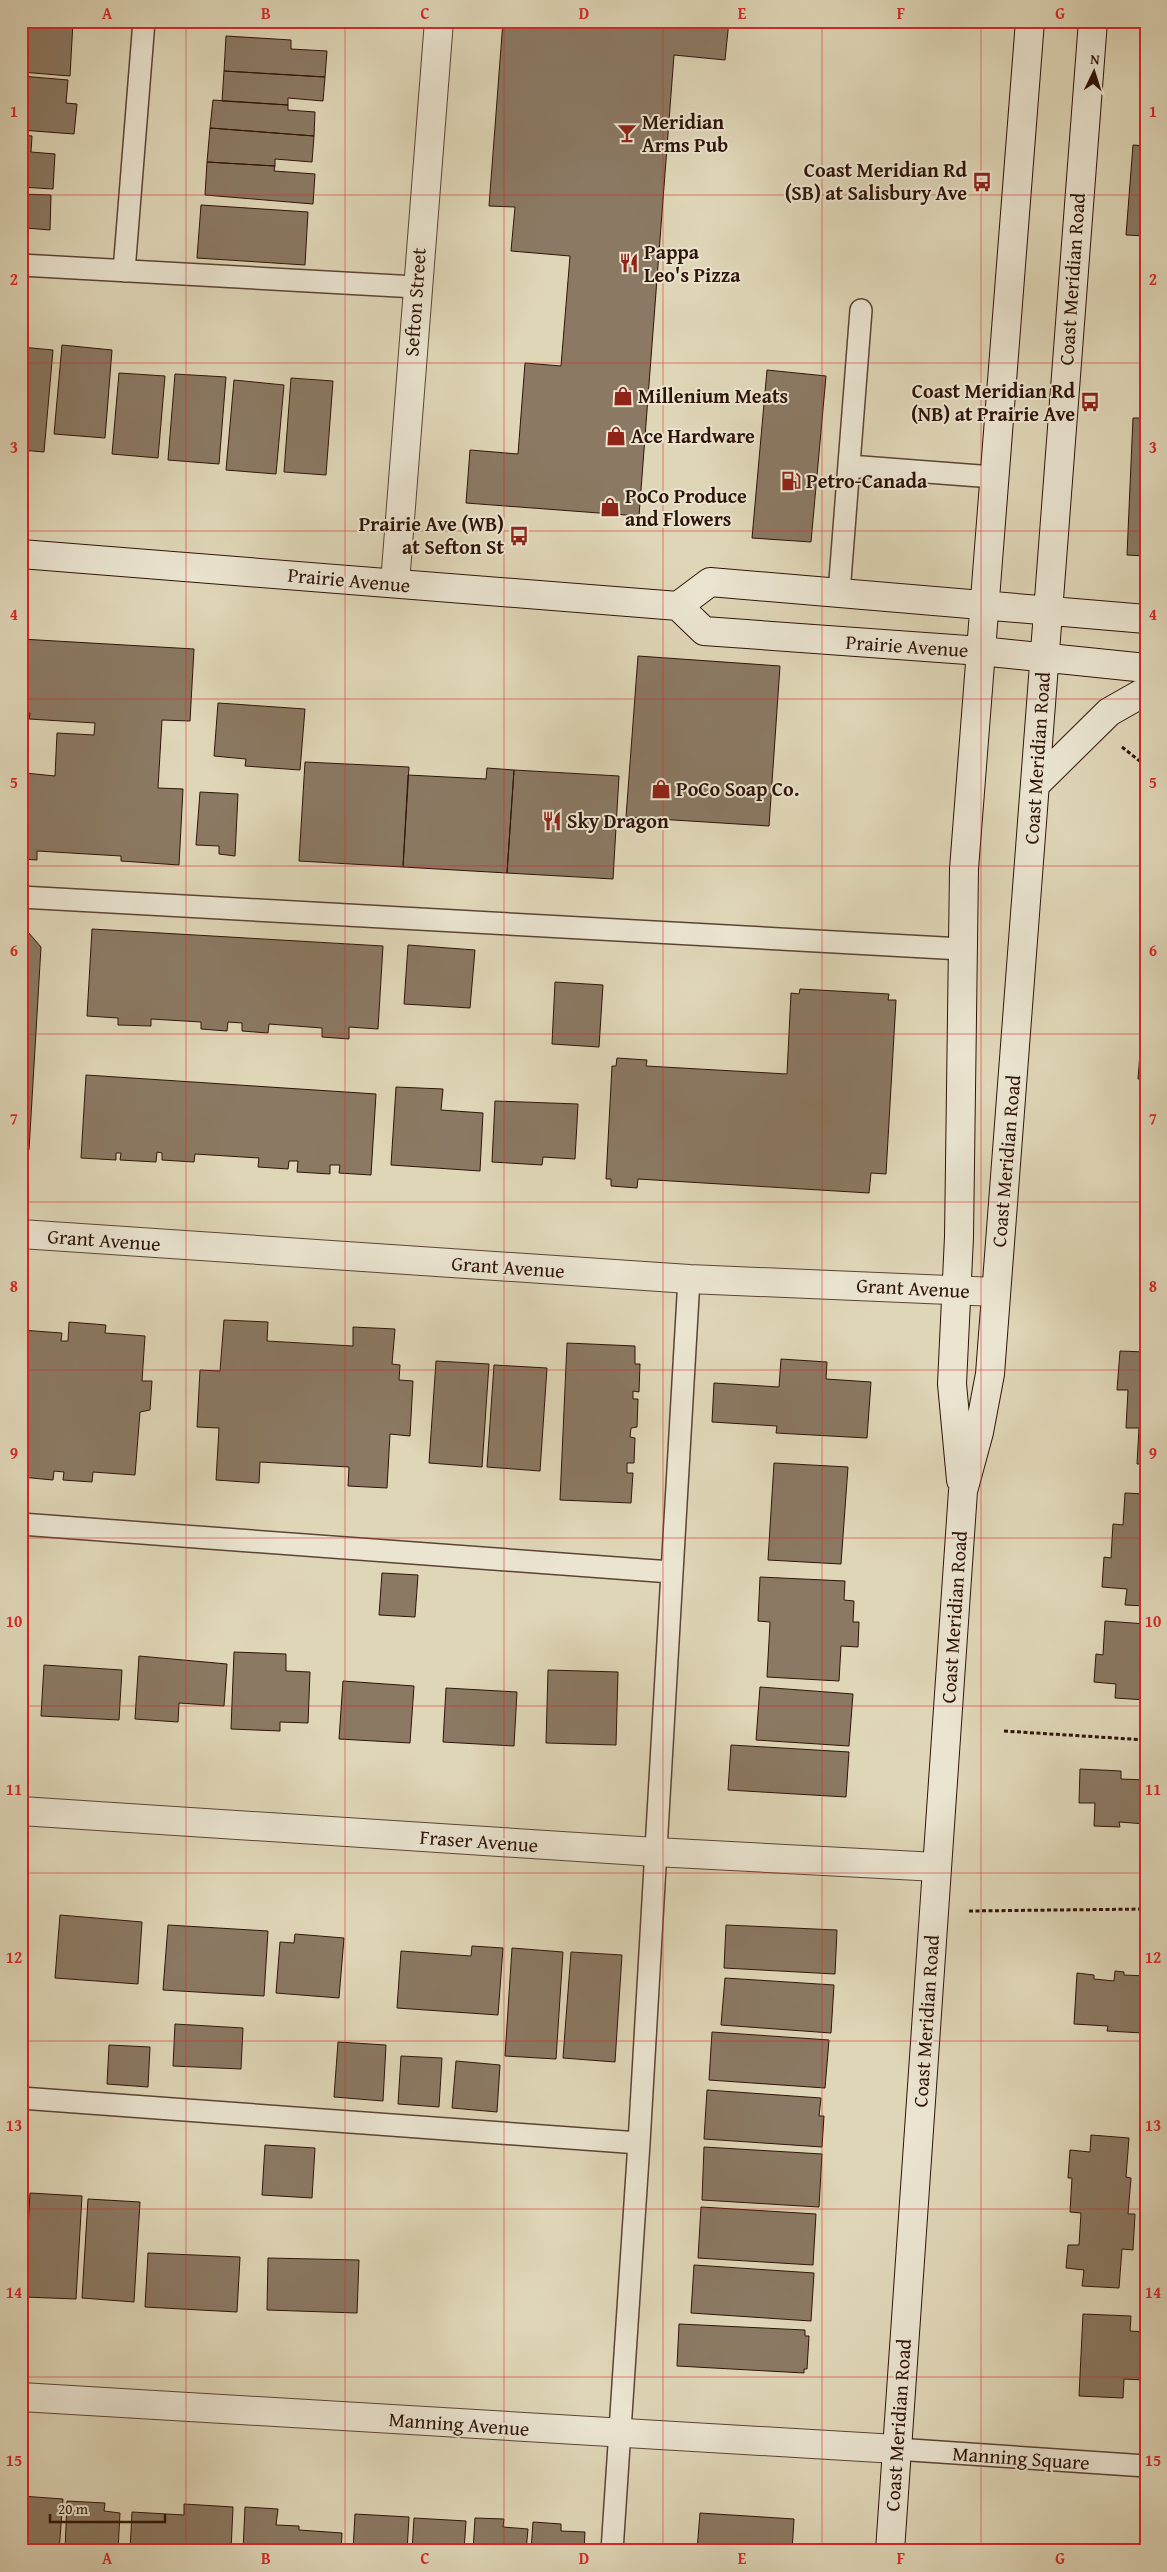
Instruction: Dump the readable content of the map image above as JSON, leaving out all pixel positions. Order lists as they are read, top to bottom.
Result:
{
  "streets": {
    "main road": [
      "Coast Meridian Road",
      "Sefton Street",
      "Prairie Avenue",
      "Grant Avenue",
      "Fraser Avenue",
      "Manning Avenue"
    ],
    "lane": ["Manning Square"]
  },
  "crossings": [
    ["Coast Meridian Road", "Prairie Avenue"],
    ["Coast Meridian Road", "Grant Avenue"],
    ["Coast Meridian Road", "Fraser Avenue"],
    ["Coast Meridian Road", "Manning Avenue"],
    ["Coast Meridian Road", "Manning Square"],
    ["Sefton Street", "Prairie Avenue"],
    ["Manning Avenue", "Manning Square"]
  ],
  "places": {
    "bar": ["Meridian Arms Pub"],
    "bus stop": ["Coast Meridian Rd (SB) at Salisbury Ave", "Coast Meridian Rd (NB) at Prairie Ave", "Prairie Ave (WB) at Sefton St"],
    "restaurant": ["Pappa Leo's Pizza", "Sky Dragon"],
    "shop": [
      "Millenium Meats",
      "Ace Hardware",
      "PoCo Produce and Flowers",
      "PoCo Soap Co."
    ],
    "fuel station": ["Petro-Canada"]
  },
  "scale_bar": "20 m",
  "north": "top",
  "grid": {
    "columns": [
      "A",
      "B",
      "C",
      "D",
      "E",
      "F",
      "G"
    ],
    "rows": [
      "1",
      "2",
      "3",
      "4",
      "5",
      "6",
      "7",
      "8",
      "9",
      "10",
      "11",
      "12",
      "13",
      "14",
      "15"
    ]
  }
}
